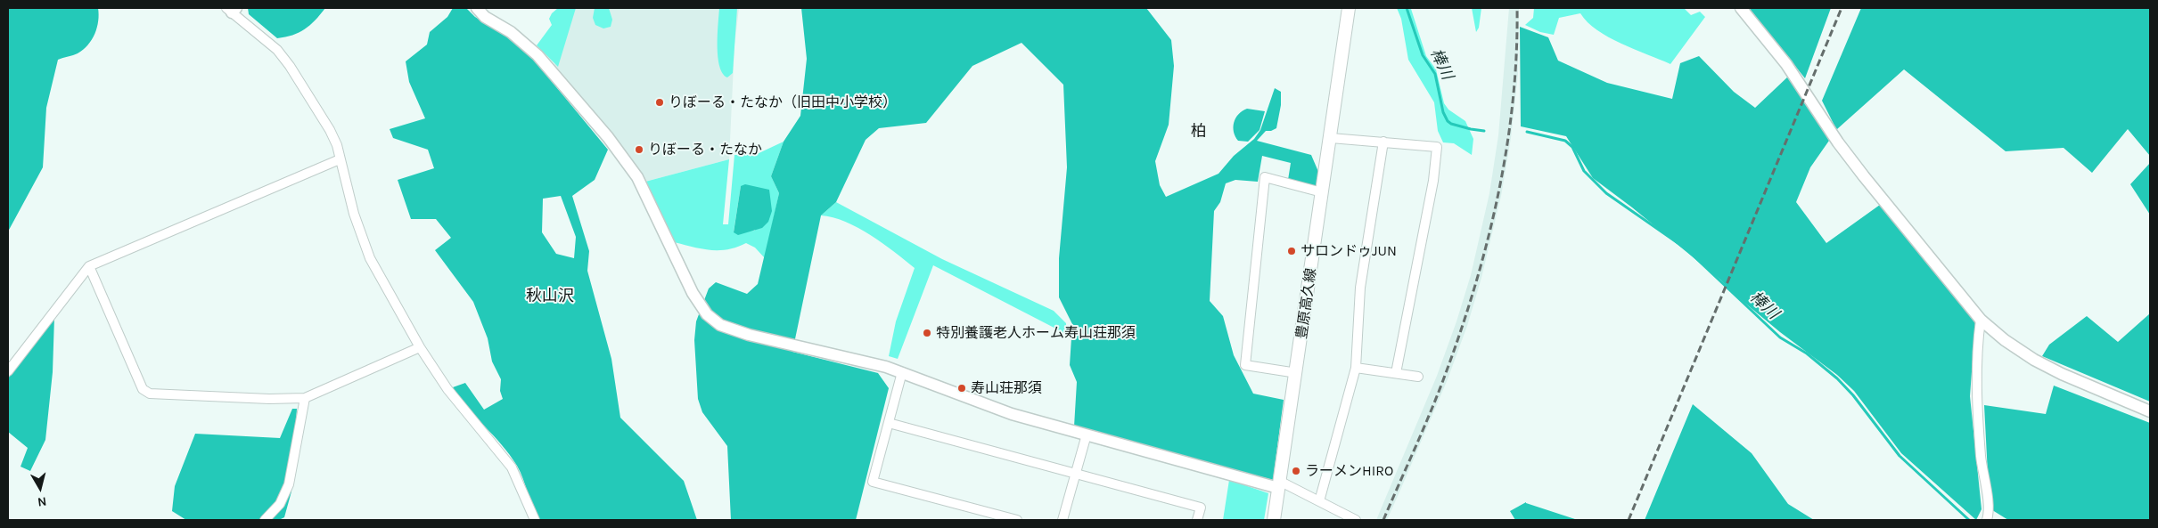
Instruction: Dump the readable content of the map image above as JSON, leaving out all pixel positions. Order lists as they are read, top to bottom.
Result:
{
  "streets": {
    "main road": ["豊原高久線"]
  },
  "districts": ["柏", "秋山沢"],
  "water": ["棒川"],
  "places": [
    "りぼーる・たなか（旧田中小学校）",
    "りぼーる・たなか",
    "サロンドゥJUN",
    "特別養護老人ホーム寿山荘那須",
    "寿山荘那須",
    "ラーメンHIRO"
  ],
  "north": "bottom"
}
